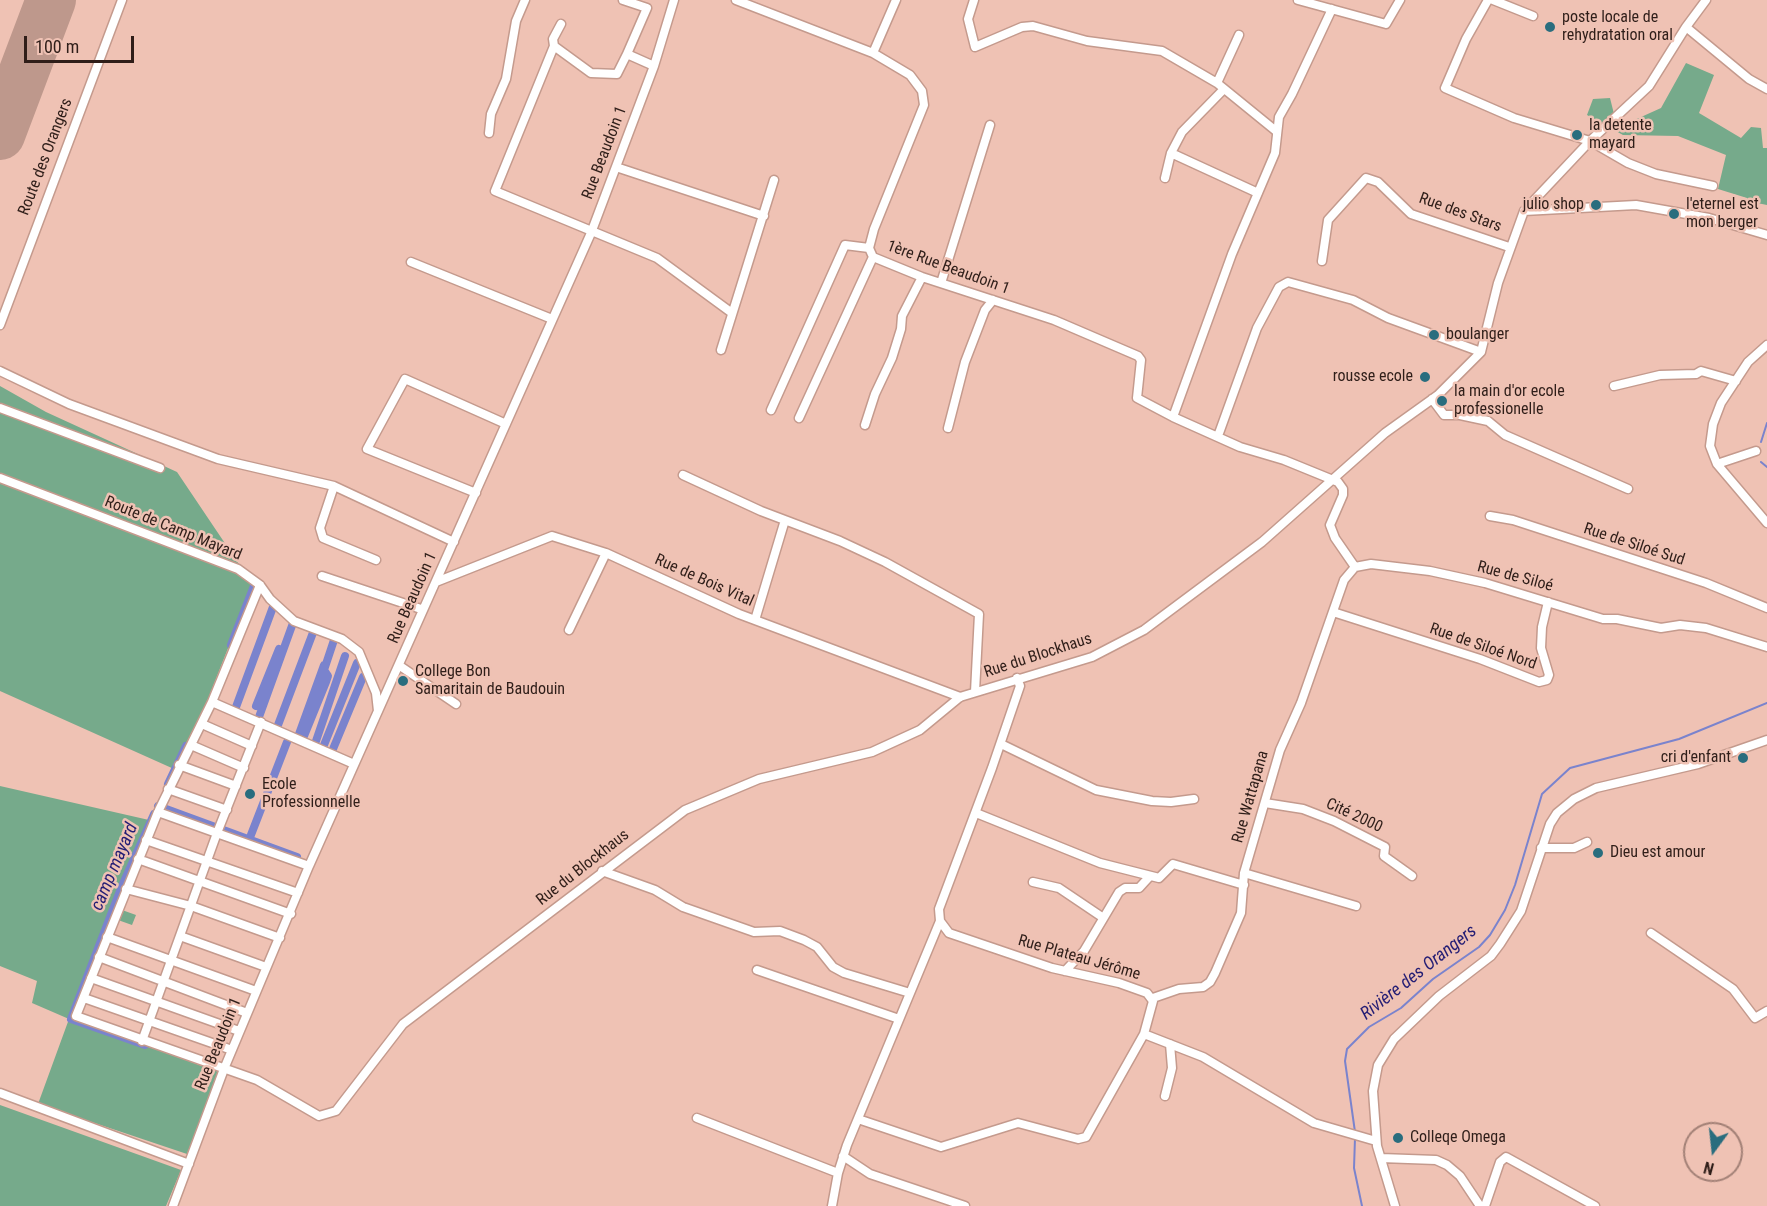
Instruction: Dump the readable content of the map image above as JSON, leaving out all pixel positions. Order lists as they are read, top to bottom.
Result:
{
  "streets": {
    "street": [
      "Rue Beaudoin 1",
      "Route des Orangers",
      "Rue des Stars",
      "1ère Rue Beaudoin 1",
      "Route de Camp Mayard",
      "Rue de Siloé Sud",
      "Rue de Siloé",
      "Rue de Bois Vital",
      "Rue de Siloé Nord",
      "Rue du Blockhaus",
      "Rue Wattapana",
      "Cité 2000",
      "Rue Plateau Jérôme"
    ]
  },
  "crossings": [
    ["Rue Beaudoin 1", "Route de Camp Mayard"],
    ["Rue Beaudoin 1", "Rue de Bois Vital"],
    ["Rue Beaudoin 1", "Rue du Blockhaus"],
    ["1ère Rue Beaudoin 1", "Rue du Blockhaus"],
    ["Rue de Siloé", "Rue de Siloé Nord"],
    ["Rue de Siloé", "Rue Wattapana"],
    ["Rue de Bois Vital", "Rue du Blockhaus"],
    ["Rue de Siloé Nord", "Rue Wattapana"],
    ["Rue Wattapana", "Cité 2000"],
    ["Rue Wattapana", "Rue Plateau Jérôme"]
  ],
  "water": ["camp mayard", "Rivière des Orangers"],
  "places": [
    "poste locale de rehydratation oral",
    "la detente mayard",
    "julio shop",
    "l'eternel est mon berger",
    "boulanger",
    "rousse ecole",
    "la main d'or ecole professionelle",
    "College Bon Samaritain de Baudouin",
    "cri d'enfant",
    "Ecole Professionnelle",
    "Dieu est amour",
    "Colleqe Omega"
  ],
  "scale_bar": "100 m",
  "north": "bottom"
}
